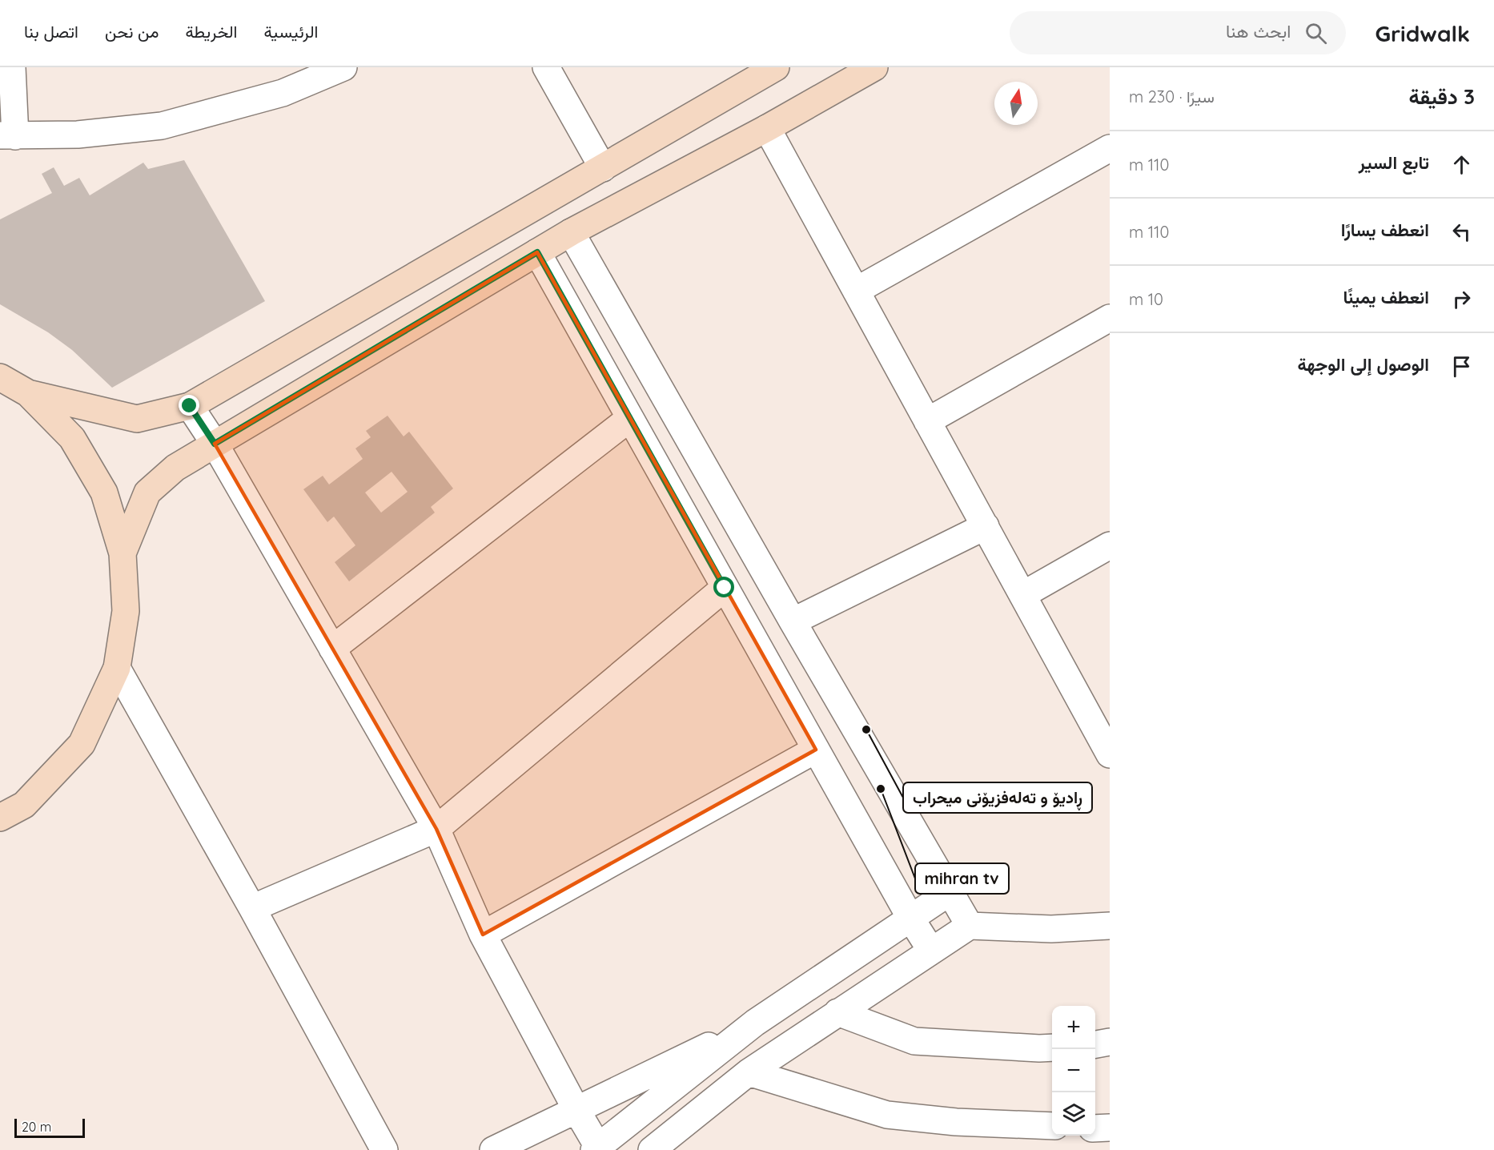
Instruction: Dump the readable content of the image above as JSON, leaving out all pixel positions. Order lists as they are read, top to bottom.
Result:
{
  "places": ["ڕادیۆ و تەلەفزیۆنی میحراب", "mihran tv"],
  "scale_bar": "20 m",
  "north": "top",
  "page": {
    "header": "Gridwalk",
    "search": "ابحث هنا",
    "nav": [
      "الرئيسية",
      "الخريطة",
      "من نحن",
      "اتصل بنا"
    ],
    "heading": ["3 دقيقة", "سيرًا · 230 m"],
    "list": [
      ["تابع السير", "110 m"],
      ["انعطف يسارًا", "110 m"],
      ["انعطف يمينًا", "10 m"],
      "الوصول إلى الوجهة"
    ],
    "map_buttons": ["+", "−"],
    "scale": "20 m"
  }
}
